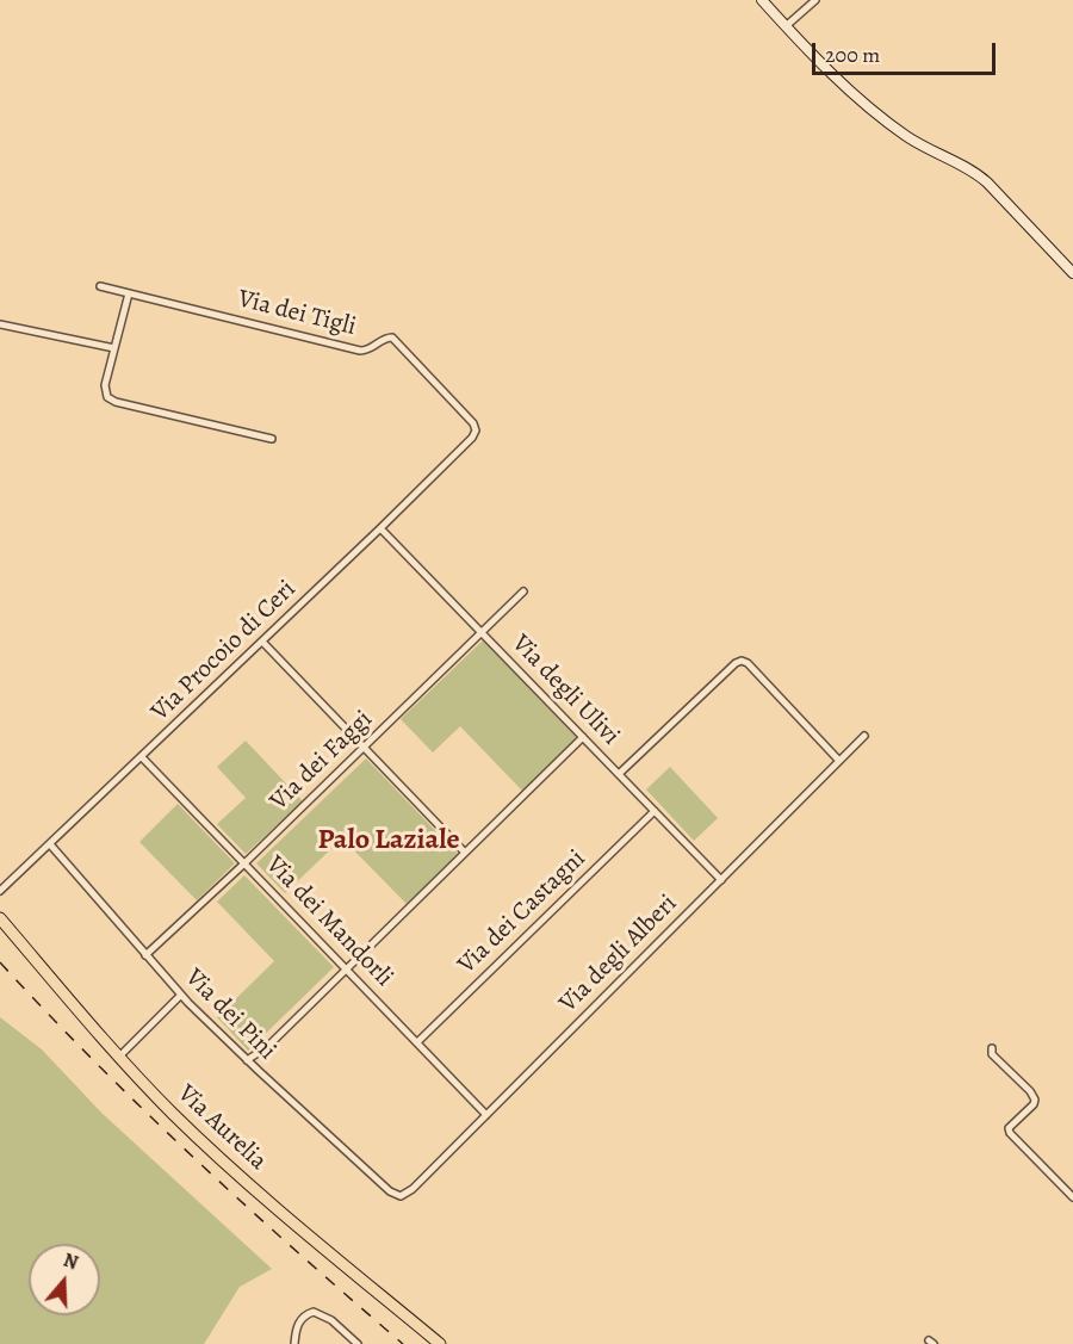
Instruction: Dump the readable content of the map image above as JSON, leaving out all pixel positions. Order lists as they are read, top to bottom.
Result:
{
  "streets": {
    "main road": ["Via Aurelia"],
    "street": [
      "Via dei Tigli",
      "Via Procoio di Ceri",
      "Via degli Ulivi",
      "Via dei Faggi",
      "Via dei Castagni",
      "Via dei Mandorli",
      "Via degli Alberi",
      "Via dei Pini"
    ]
  },
  "crossings": [
    ["Via dei Tigli", "Via Procoio di Ceri"],
    ["Via Procoio di Ceri", "Via degli Ulivi"],
    ["Via Procoio di Ceri", "Via dei Mandorli"],
    ["Via Procoio di Ceri", "Via dei Pini"],
    ["Via degli Ulivi", "Via dei Faggi"],
    ["Via degli Ulivi", "Via dei Castagni"],
    ["Via degli Ulivi", "Via degli Alberi"],
    ["Via dei Faggi", "Via dei Mandorli"],
    ["Via dei Faggi", "Via dei Pini"],
    ["Via dei Castagni", "Via dei Mandorli"],
    ["Via dei Mandorli", "Via degli Alberi"],
    ["Via degli Alberi", "Via dei Pini"]
  ],
  "districts": ["Palo Laziale"],
  "scale_bar": "200 m",
  "north": "top"
}
